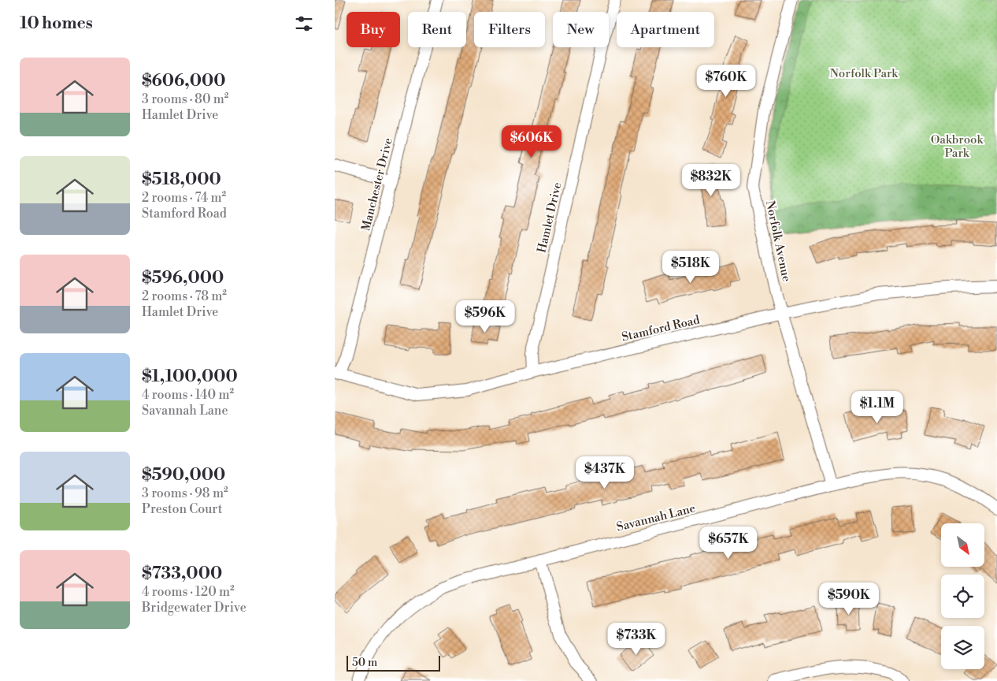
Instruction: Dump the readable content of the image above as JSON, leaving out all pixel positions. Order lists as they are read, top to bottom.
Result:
{
  "streets": {
    "street": [
      "Manchester Drive",
      "Hamlet Drive",
      "Norfolk Avenue",
      "Stamford Road",
      "Savannah Lane"
    ]
  },
  "crossings": [
    ["Manchester Drive", "Stamford Road"],
    ["Hamlet Drive", "Stamford Road"],
    ["Norfolk Avenue", "Stamford Road"],
    ["Norfolk Avenue", "Savannah Lane"]
  ],
  "parks": ["Norfolk Park", "Oakbrook Park"],
  "scale_bar": "50 m",
  "north": "bottom right",
  "page": {
    "heading": "10 homes",
    "chip": [
      "Buy",
      "Rent",
      "Filters",
      "New",
      "Apartment"
    ],
    "list": [
      {
        "name": "$606,000",
        "note": "3 rooms · 80 m² · Hamlet Drive"
      },
      {
        "name": "$518,000",
        "note": "2 rooms · 74 m² · Stamford Road"
      },
      {
        "name": "$596,000",
        "note": "2 rooms · 78 m² · Hamlet Drive"
      },
      {
        "name": "$1,100,000",
        "note": "4 rooms · 140 m² · Savannah Lane"
      },
      {
        "name": "$590,000",
        "note": "3 rooms · 98 m² · Preston Court"
      },
      {
        "name": "$733,000",
        "note": "4 rooms · 120 m² · Bridgewater Drive"
      }
    ],
    "price": [
      "$760K",
      "$606K",
      "$832K",
      "$518K",
      "$596K",
      "$1.1M",
      "$437K",
      "$657K",
      "$590K",
      "$733K"
    ],
    "scale": "50 m"
  }
}
